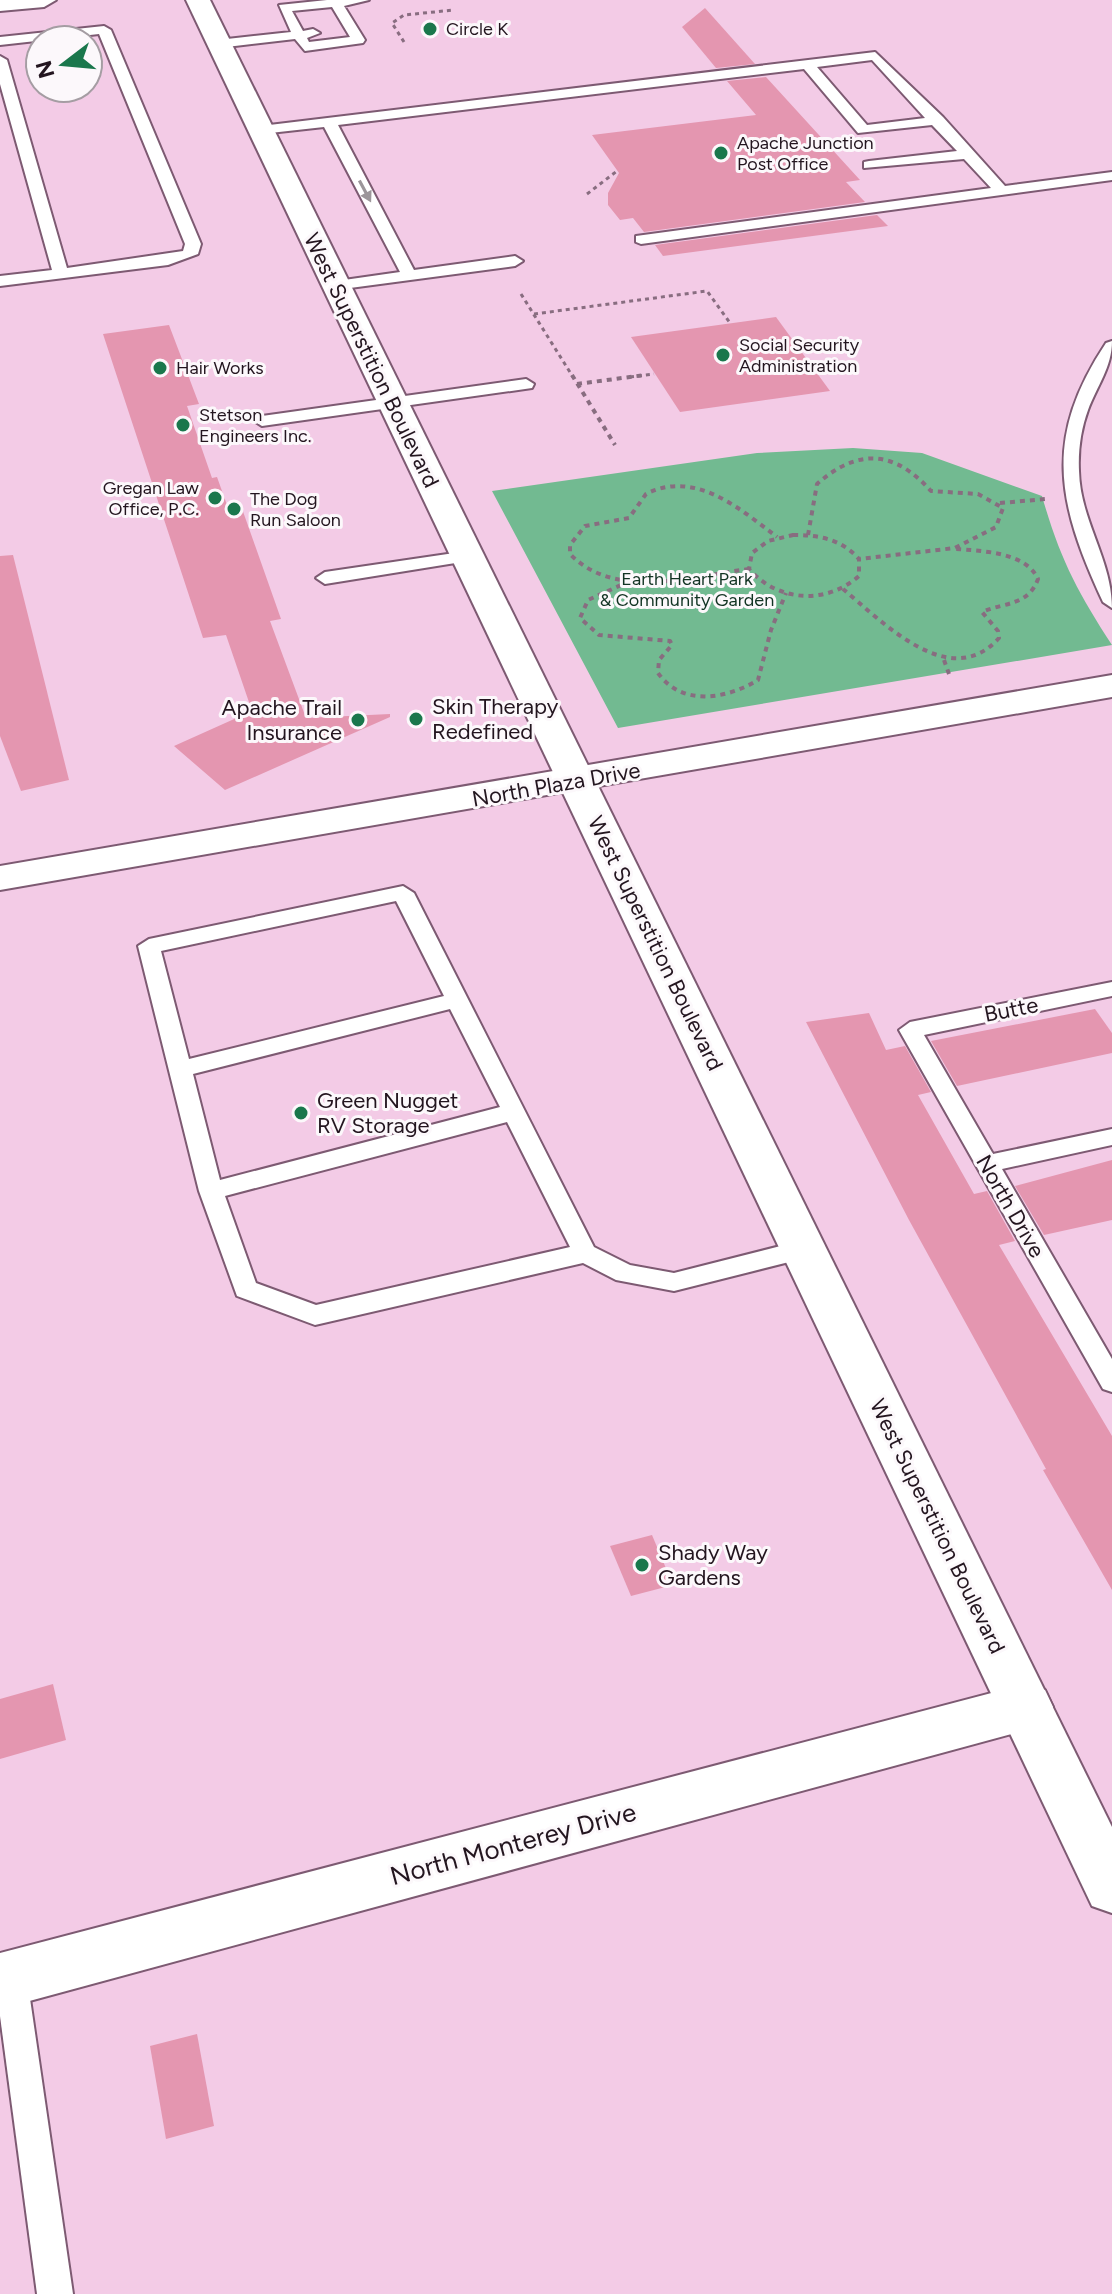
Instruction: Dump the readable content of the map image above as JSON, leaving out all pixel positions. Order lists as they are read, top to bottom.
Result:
{
  "streets": {
    "main road": ["West Superstition Boulevard", "North Plaza Drive", "North Monterey Drive"],
    "lane": ["Butte", "North Drive"]
  },
  "crossings": [
    ["West Superstition Boulevard", "North Plaza Drive"],
    ["West Superstition Boulevard", "North Monterey Drive"],
    ["Butte", "North Drive"]
  ],
  "parks": ["Earth Heart Park & Community Garden"],
  "places": [
    "Circle K",
    "Apache Junction Post Office",
    "Social Security Administration",
    "Hair Works",
    "Stetson Engineers Inc.",
    "Gregan Law Office, P.C.",
    "The Dog Run Saloon",
    "Skin Therapy Redefined",
    "Apache Trail Insurance",
    "Green Nugget RV Storage",
    "Shady Way Gardens"
  ],
  "north": "left"
}
